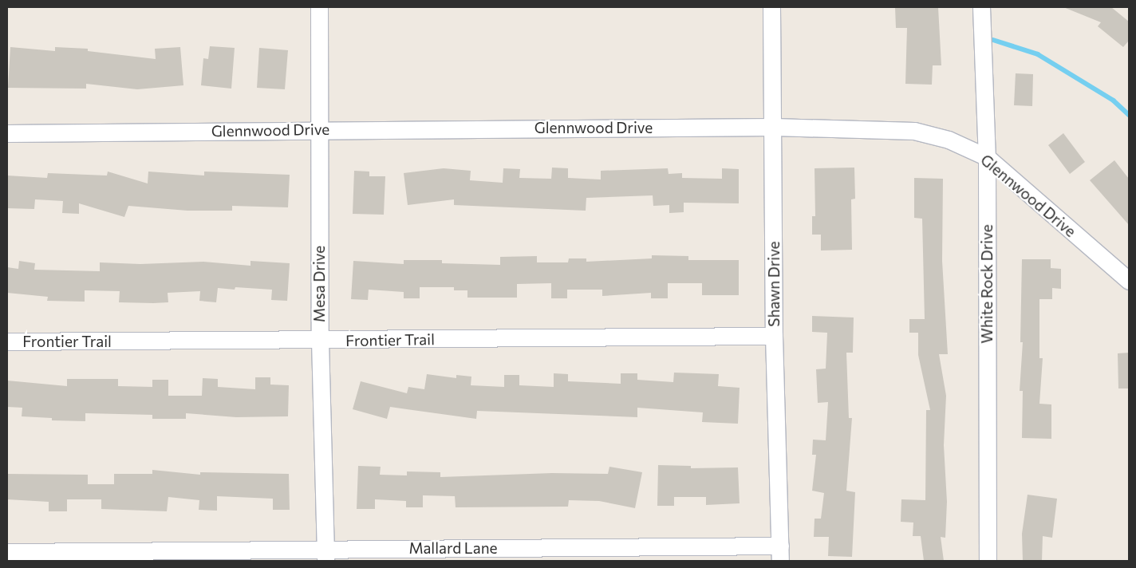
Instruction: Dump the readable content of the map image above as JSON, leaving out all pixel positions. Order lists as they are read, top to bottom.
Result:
{
  "streets": {
    "street": [
      "Glennwood Drive",
      "Mesa Drive",
      "Shawn Drive",
      "White Rock Drive",
      "Frontier Trail",
      "Mallard Lane"
    ]
  },
  "crossings": [
    ["Glennwood Drive", "Mesa Drive"],
    ["Glennwood Drive", "Shawn Drive"],
    ["Glennwood Drive", "White Rock Drive"],
    ["Mesa Drive", "Frontier Trail"],
    ["Mesa Drive", "Mallard Lane"],
    ["Shawn Drive", "Frontier Trail"],
    ["Shawn Drive", "Mallard Lane"]
  ]
}
